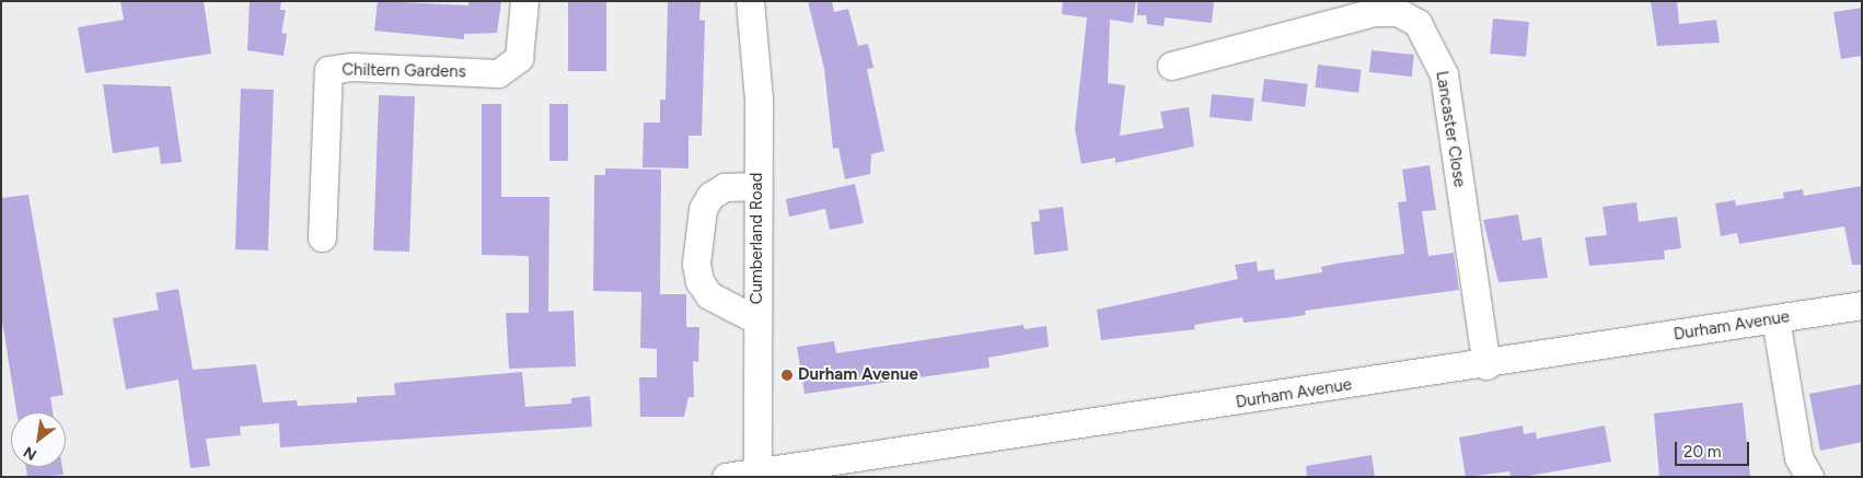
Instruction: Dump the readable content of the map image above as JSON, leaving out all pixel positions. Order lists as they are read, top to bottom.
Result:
{
  "streets": {
    "street": [
      "Chiltern Gardens",
      "Lancaster Close",
      "Cumberland Road",
      "Durham Avenue"
    ]
  },
  "crossings": [
    ["Lancaster Close", "Durham Avenue"],
    ["Cumberland Road", "Durham Avenue"]
  ],
  "places": ["Durham Avenue"],
  "scale_bar": "20 m",
  "north": "bottom left"
}
